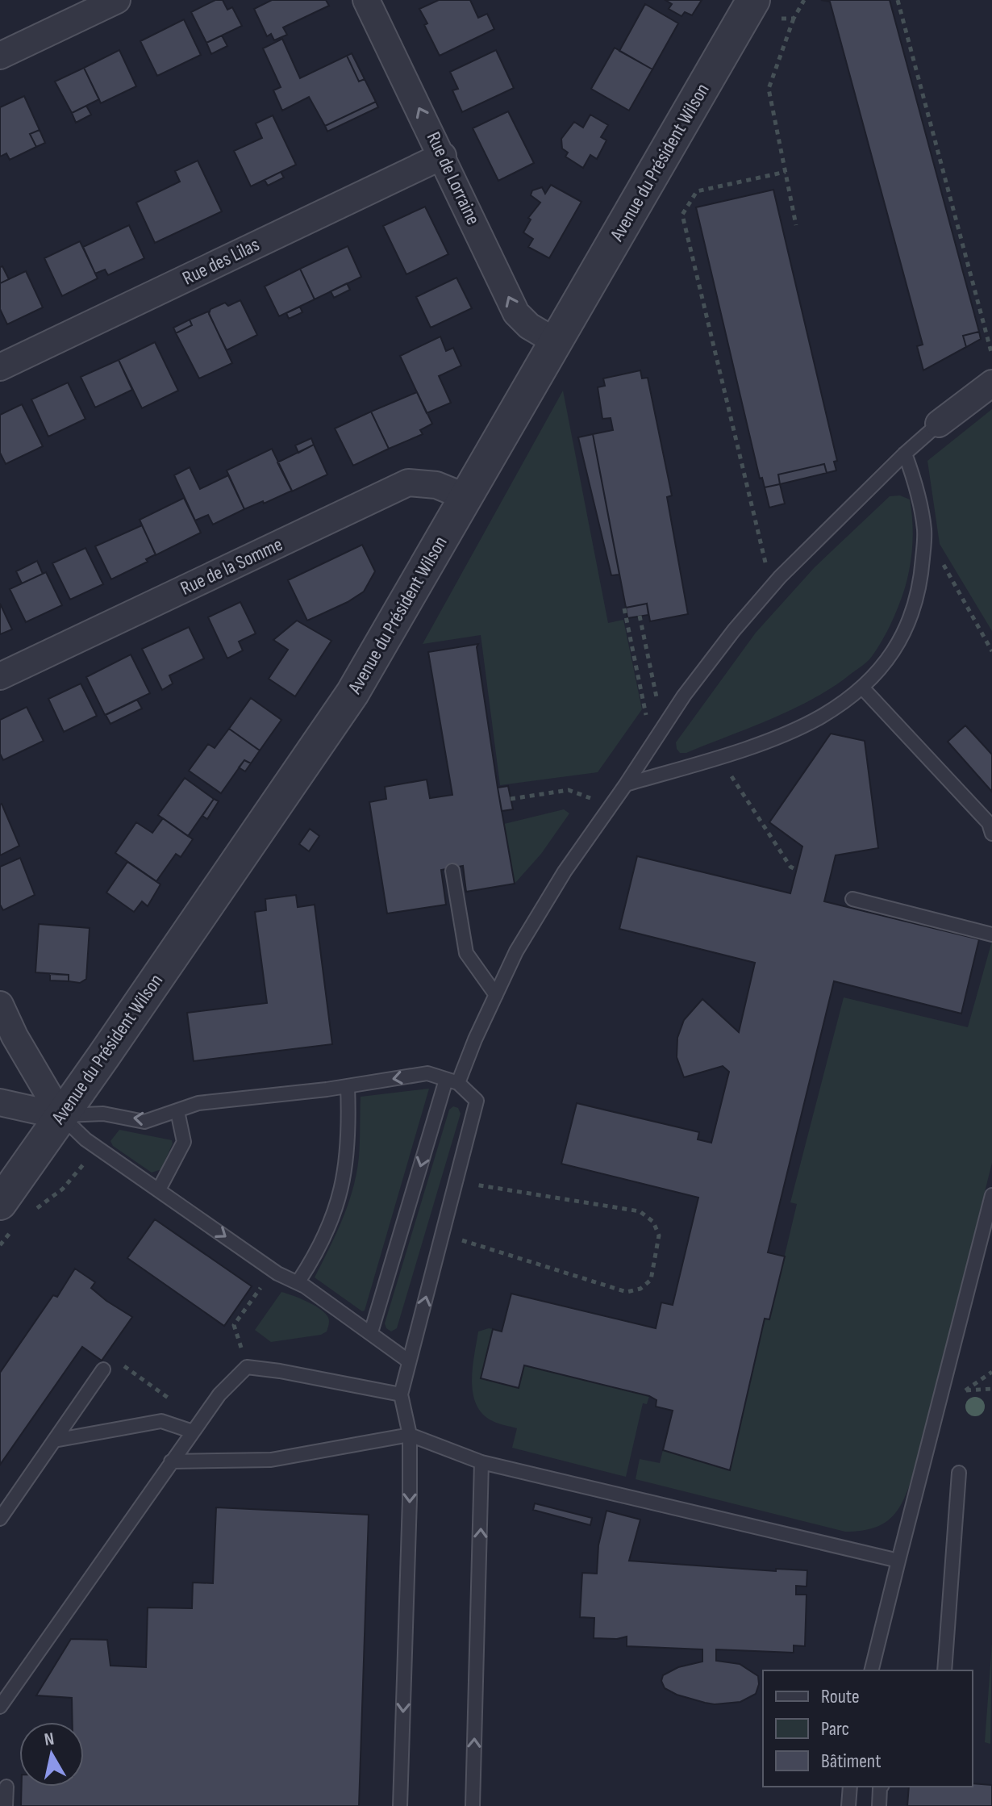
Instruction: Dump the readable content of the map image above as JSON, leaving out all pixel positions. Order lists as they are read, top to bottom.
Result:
{
  "streets": {
    "street": [
      "Avenue du Président Wilson",
      "Rue de Lorraine",
      "Rue des Lilas",
      "Rue de la Somme"
    ]
  },
  "crossings": [
    ["Avenue du Président Wilson", "Rue de Lorraine"],
    ["Avenue du Président Wilson", "Rue de la Somme"],
    ["Rue de Lorraine", "Rue des Lilas"]
  ],
  "one_way": ["Rue de Lorraine"],
  "legend": ["Route", "Parc", "Bâtiment"],
  "north": "top"
}
